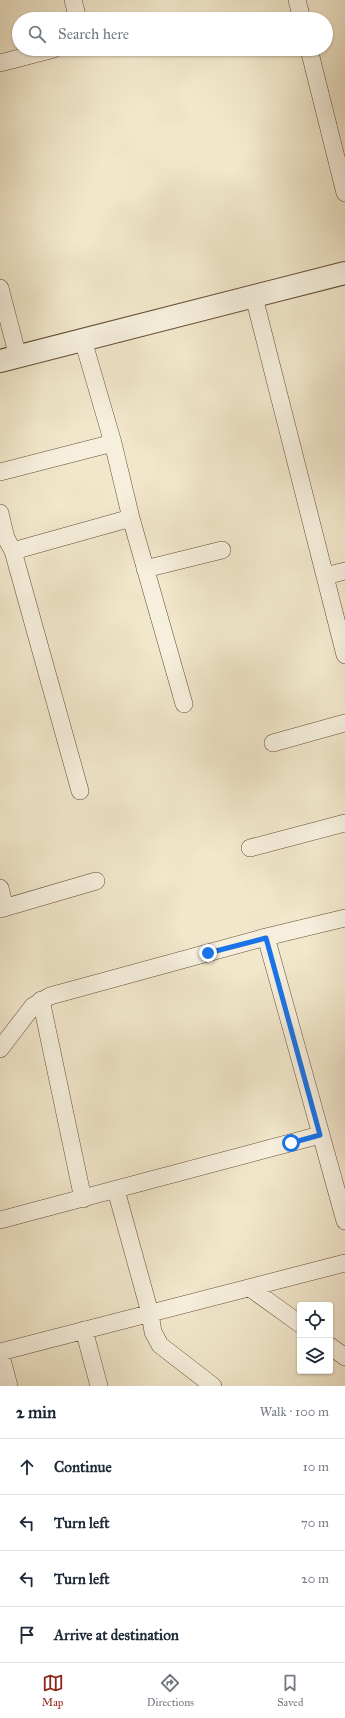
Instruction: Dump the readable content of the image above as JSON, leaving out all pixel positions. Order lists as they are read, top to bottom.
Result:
{
  "page": {
    "search": "Search here",
    "heading": ["2 min", "Walk · 100 m"],
    "list": [
      ["Continue", "10 m"],
      ["Turn left", "70 m"],
      ["Turn left", "20 m"],
      "Arrive at destination"
    ],
    "nav": ["Map", "Directions", "Saved"]
  }
}
